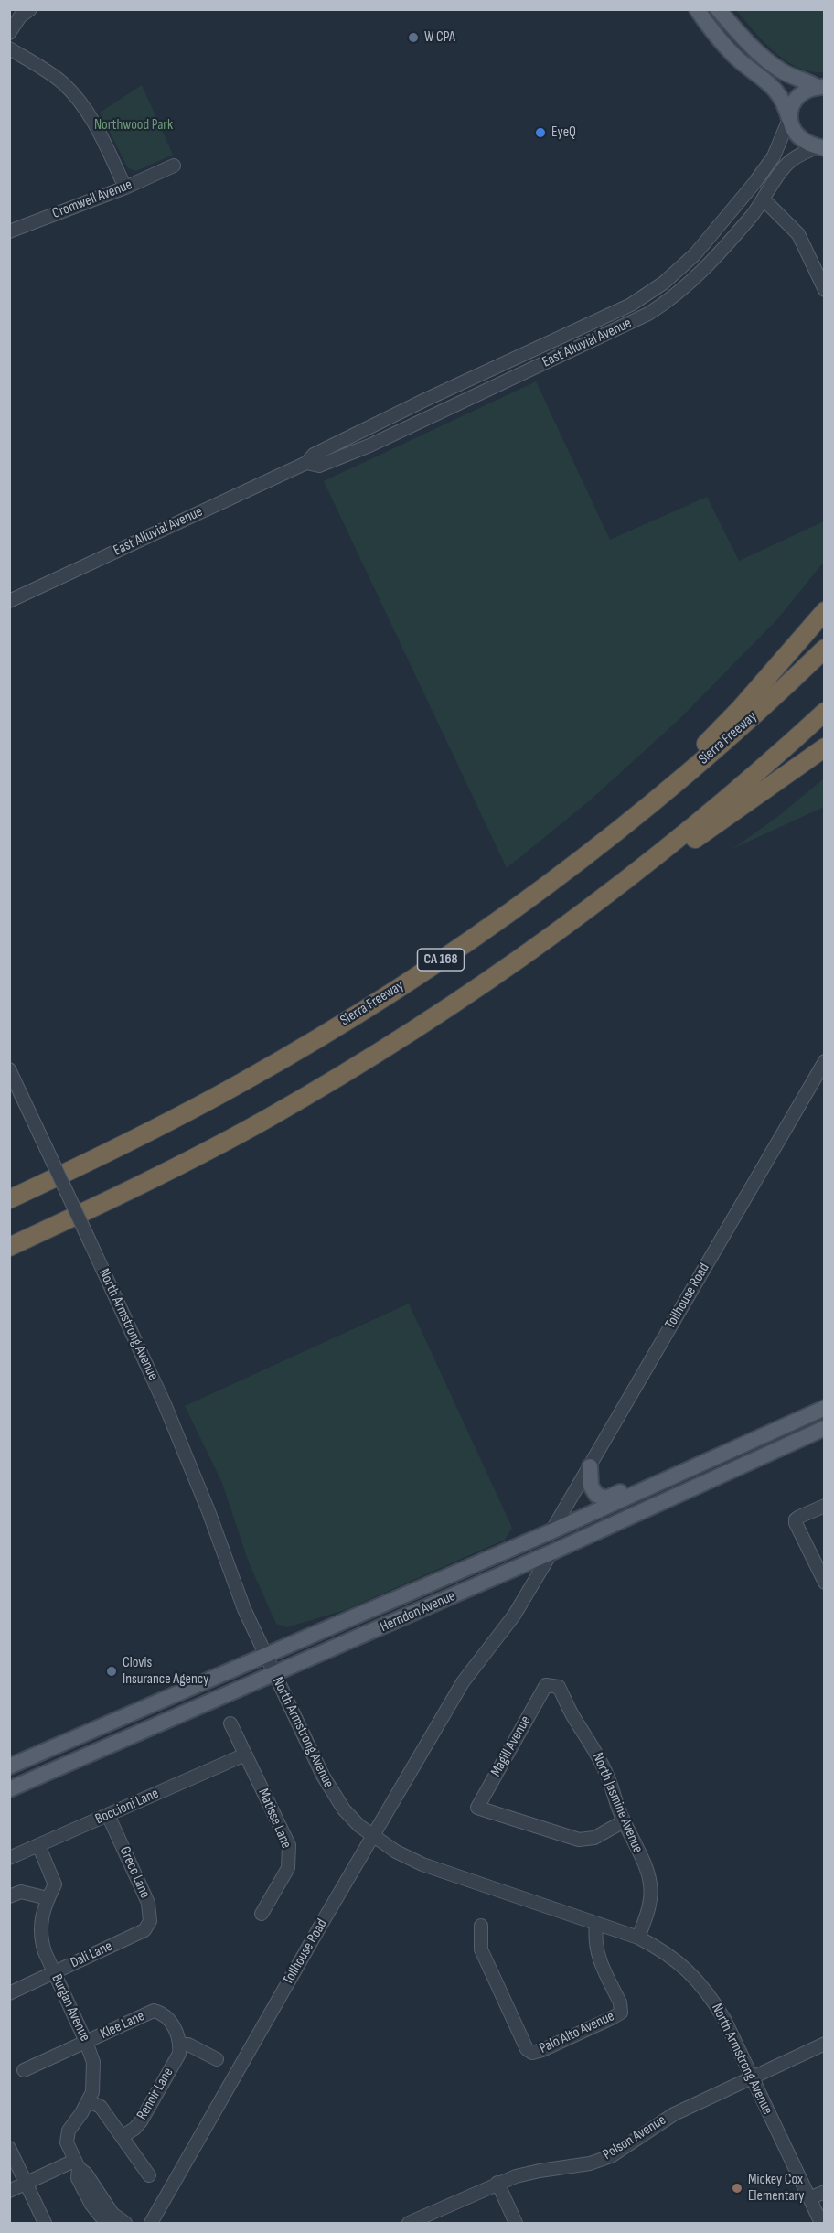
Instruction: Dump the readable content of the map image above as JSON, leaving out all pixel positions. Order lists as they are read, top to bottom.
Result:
{
  "streets": {
    "highway": ["Sierra Freeway", "CA 168"],
    "main road": ["Herndon Avenue"],
    "street": [
      "Cromwell Avenue",
      "East Alluvial Avenue",
      "Tollhouse Road",
      "North Armstrong Avenue",
      "Magill Avenue",
      "North Jasmine Avenue",
      "Boccioni Lane",
      "Matisse Lane",
      "Greco Lane",
      "Dali Lane",
      "Burgan Avenue",
      "Klee Lane",
      "Palo Alto Avenue",
      "Renoir Lane",
      "Polson Avenue"
    ]
  },
  "crossings": [
    ["Tollhouse Road", "North Armstrong Avenue"],
    ["Tollhouse Road", "Herndon Avenue"],
    ["North Armstrong Avenue", "Herndon Avenue"],
    ["North Armstrong Avenue", "North Jasmine Avenue"],
    ["North Armstrong Avenue", "Palo Alto Avenue"],
    ["North Armstrong Avenue", "Polson Avenue"],
    ["Magill Avenue", "North Jasmine Avenue"],
    ["Boccioni Lane", "Matisse Lane"],
    ["Boccioni Lane", "Greco Lane"],
    ["Boccioni Lane", "Burgan Avenue"],
    ["Greco Lane", "Dali Lane"],
    ["Dali Lane", "Burgan Avenue"],
    ["Burgan Avenue", "Klee Lane"],
    ["Klee Lane", "Renoir Lane"]
  ],
  "parks": ["Northwood Park"],
  "places": [
    "W CPA",
    "EyeQ",
    "Clovis Insurance Agency",
    "Mickey Cox Elementary"
  ]
}
